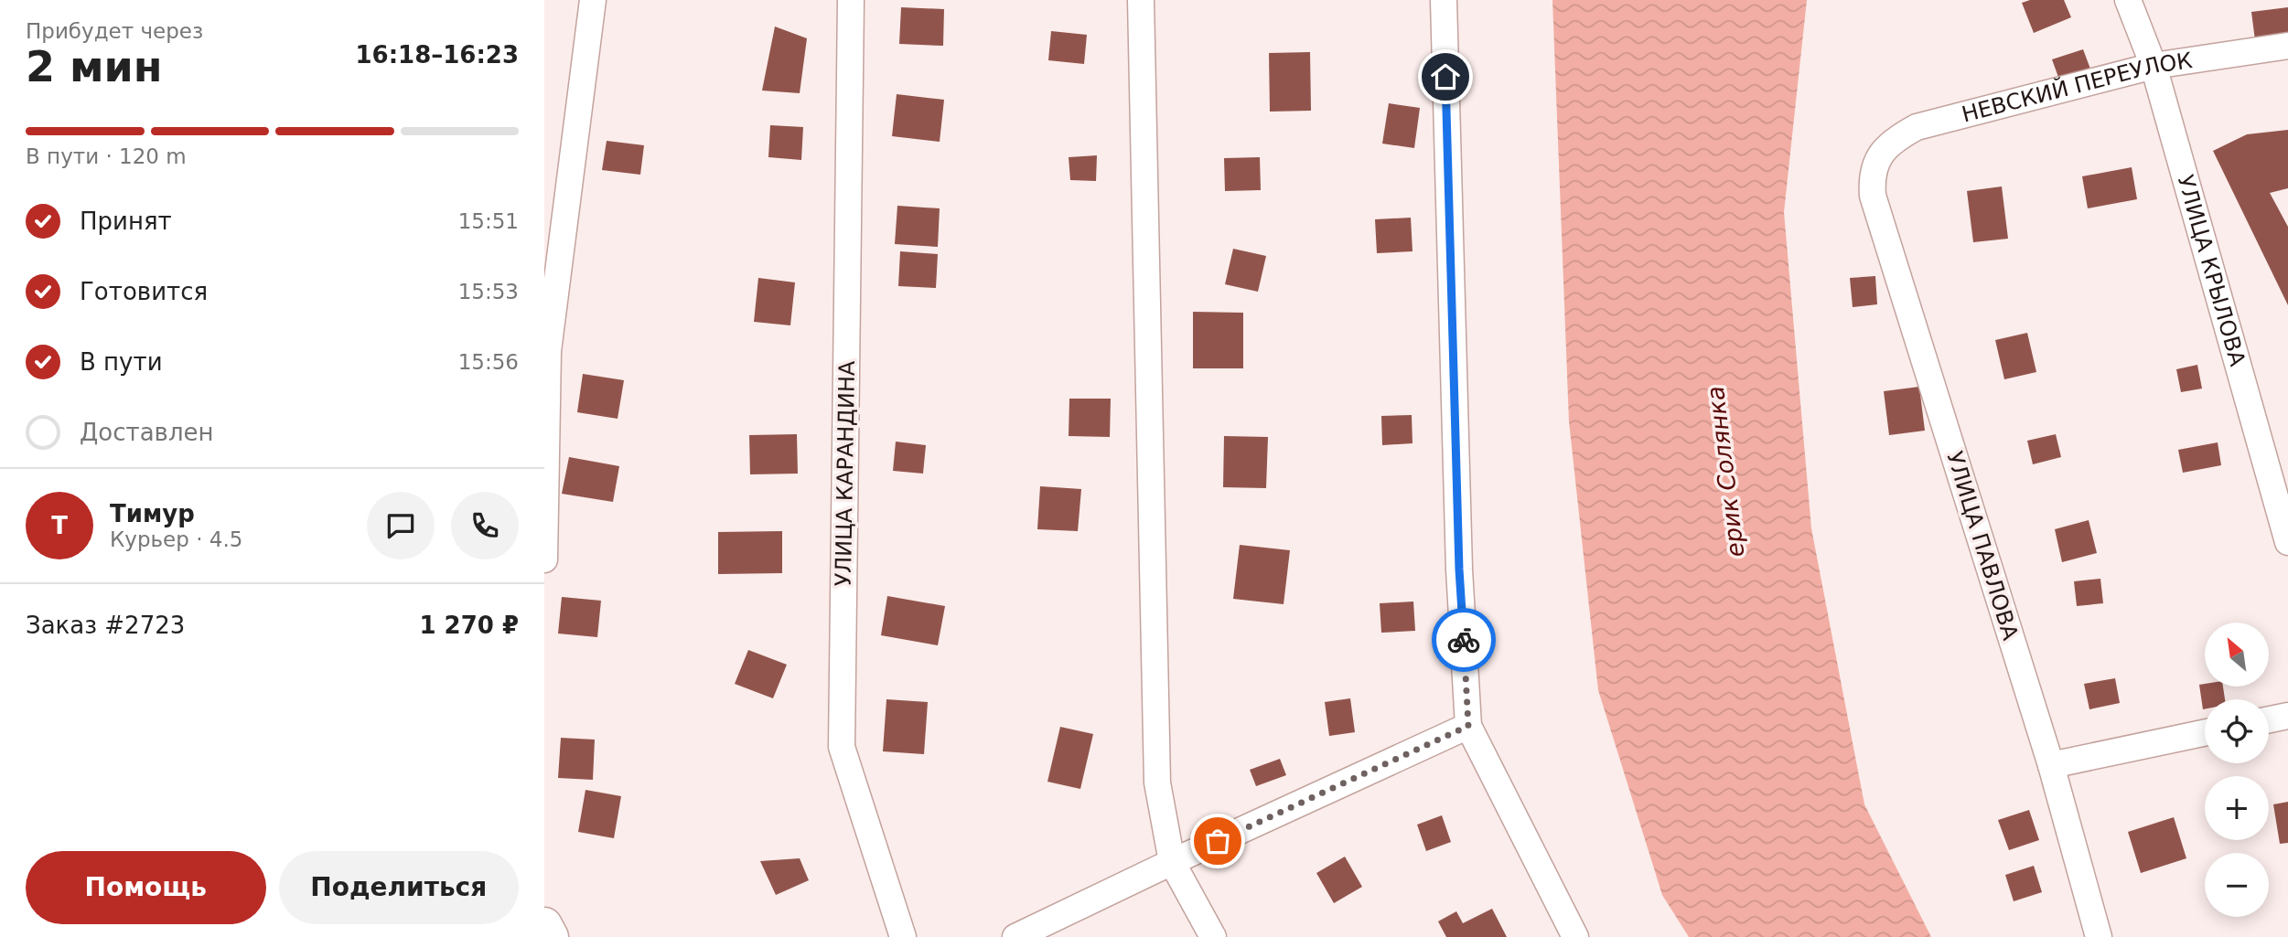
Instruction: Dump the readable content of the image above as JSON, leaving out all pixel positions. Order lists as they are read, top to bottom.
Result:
{
  "streets": {
    "street": [
      "НЕВСКИЙ ПЕРЕУЛОК",
      "УЛИЦА КРЫЛОВА",
      "УЛИЦА КАРАНДИНА",
      "УЛИЦА ПАВЛОВА"
    ]
  },
  "crossings": [
    ["НЕВСКИЙ ПЕРЕУЛОК", "УЛИЦА КРЫЛОВА"],
    ["НЕВСКИЙ ПЕРЕУЛОК", "УЛИЦА ПАВЛОВА"]
  ],
  "water": ["ерик Солянка"],
  "north": "top left",
  "page": {
    "heading": ["2 мин", "Прибудет через", "16:18–16:23"],
    "panel": [
      "Тимур",
      "Курьер · 4.5",
      "Заказ #2723",
      "1 270 ₽"
    ],
    "bar": "В пути · 120 m",
    "list": [
      ["Принят", "15:51"],
      ["Готовится", "15:53"],
      ["В пути", "15:56"],
      "Доставлен"
    ],
    "round": "Т",
    "map_buttons": ["+", "−"],
    "buttons": ["Помощь", "Поделиться"]
  }
}
